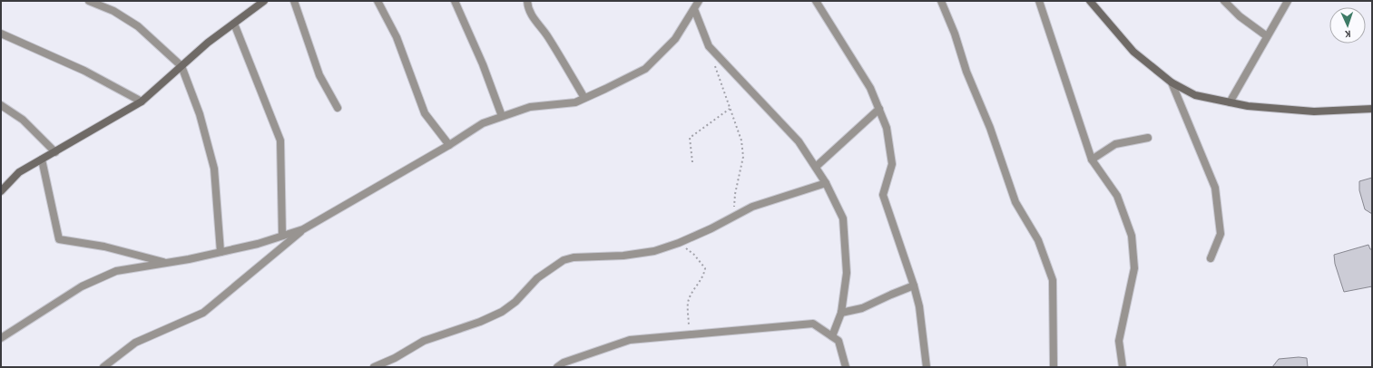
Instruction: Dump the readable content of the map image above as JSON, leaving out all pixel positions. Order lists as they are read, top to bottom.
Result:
{
  "north": "bottom"
}
